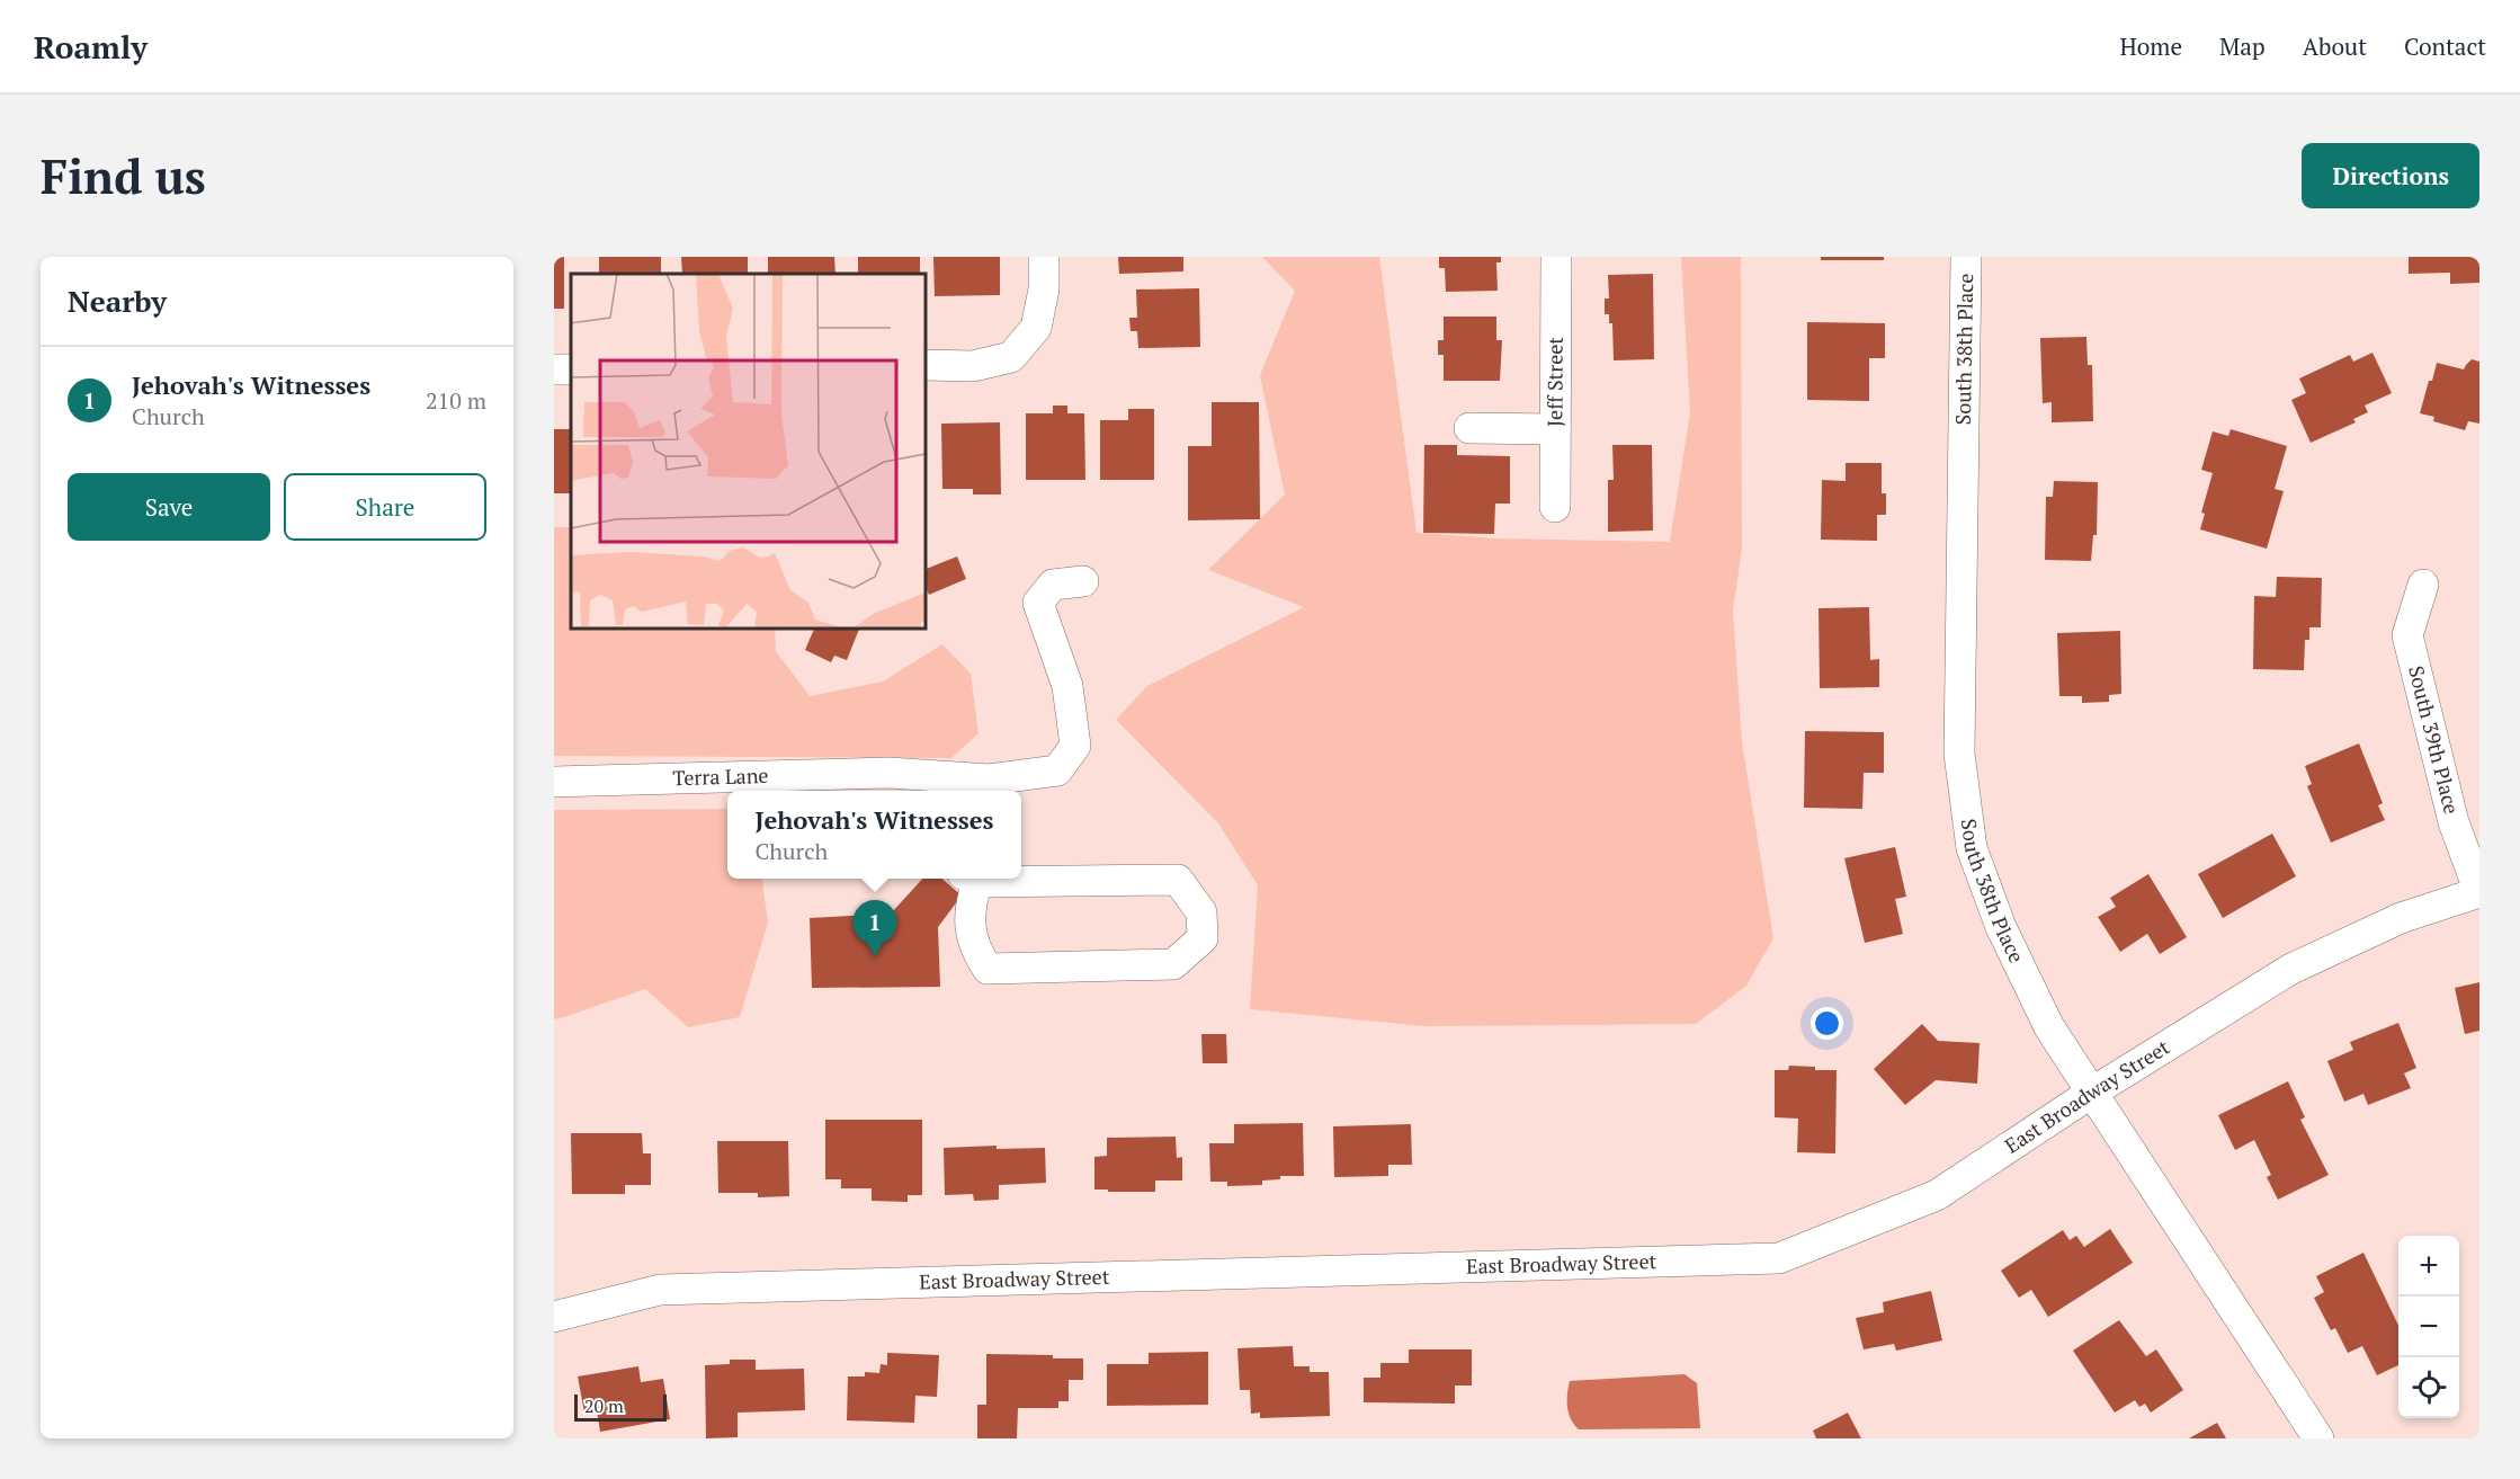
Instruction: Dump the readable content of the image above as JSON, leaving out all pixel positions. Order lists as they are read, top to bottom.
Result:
{
  "streets": {
    "street": [
      "South 38th Place",
      "Jeff Street",
      "South 39th Place",
      "Terra Lane",
      "East Broadway Street"
    ]
  },
  "crossings": [
    ["South 38th Place", "East Broadway Street"],
    ["South 39th Place", "East Broadway Street"]
  ],
  "scale_bar": "20 m",
  "page": {
    "header": "Roamly",
    "nav": [
      "Home",
      "Map",
      "About",
      "Contact"
    ],
    "buttons": [
      "Directions",
      ["Save", "Share"]
    ],
    "title": "Find us",
    "heading": "Nearby",
    "list": [
      {
        "mark": "1",
        "name": "Jehovah's Witnesses",
        "note": "Church",
        "value": "210 m"
      }
    ],
    "popup": ["Jehovah's Witnesses", "Church"],
    "pins": "1",
    "map_buttons": ["+", "−"],
    "scale": "20 m"
  }
}
